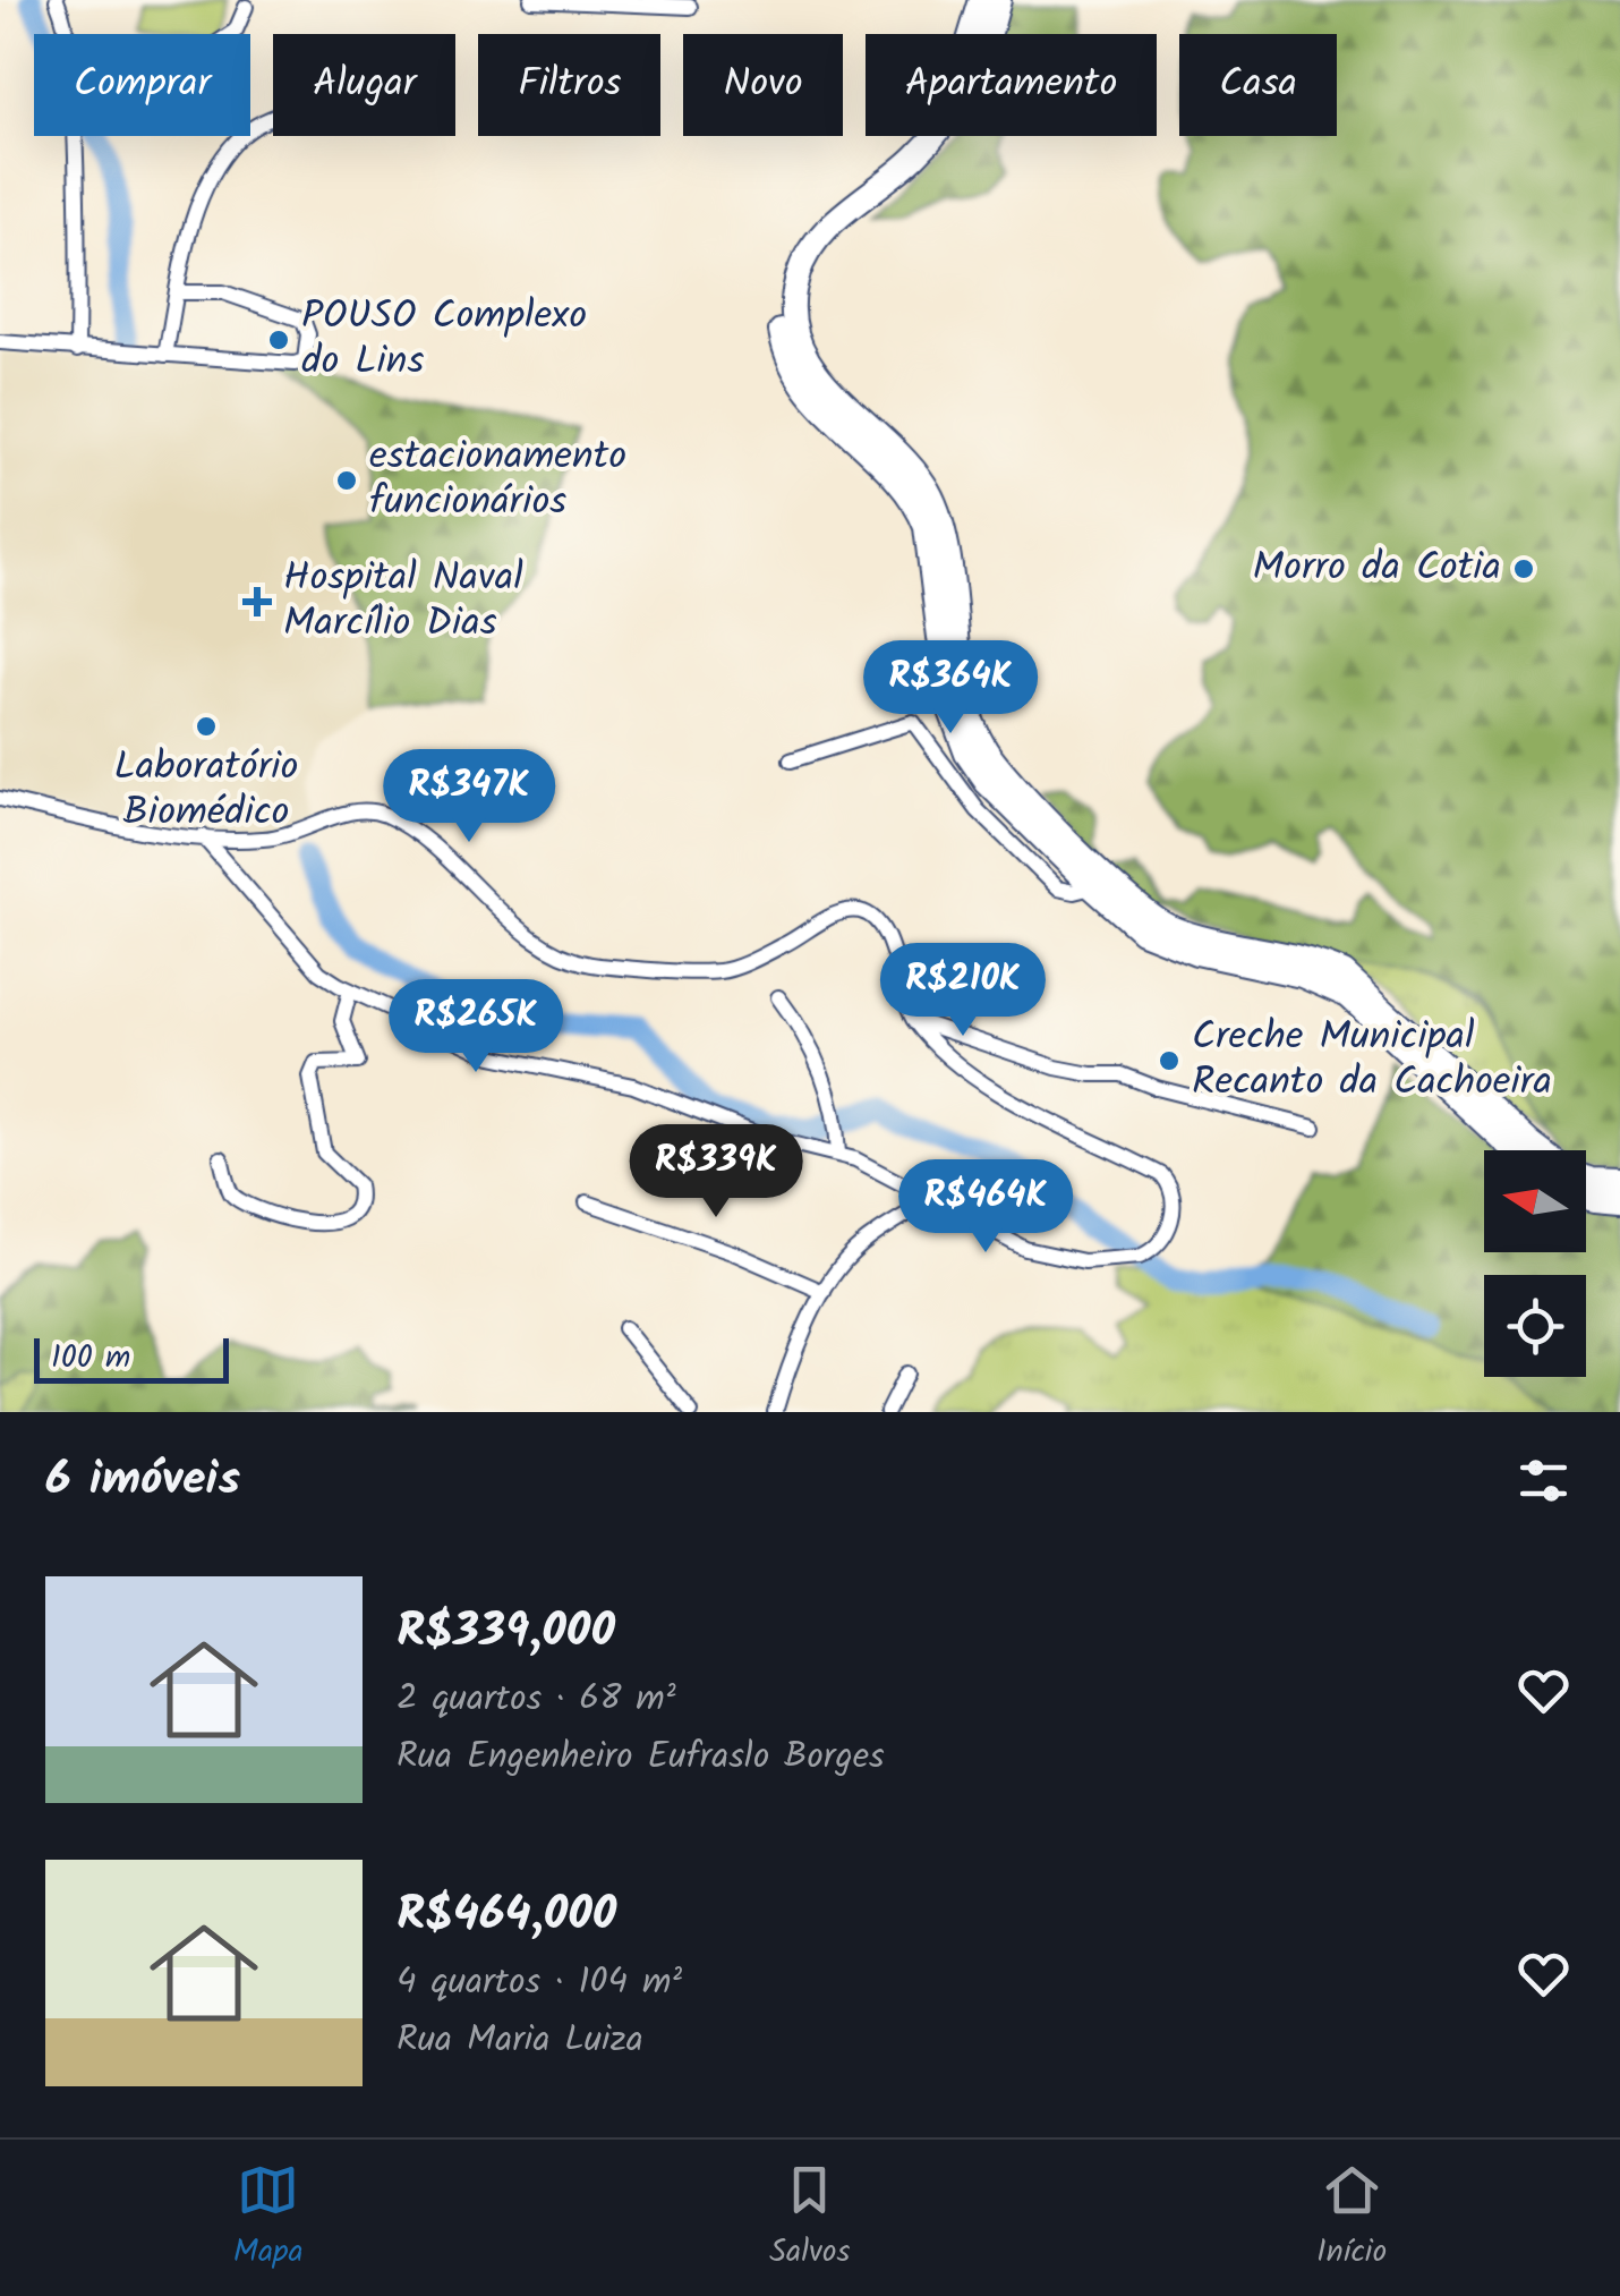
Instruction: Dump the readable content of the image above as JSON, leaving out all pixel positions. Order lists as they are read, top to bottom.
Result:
{
  "places": {
    "other": [
      "POUSO Complexo do Lins",
      "estacionamento funcionários",
      "Morro da Cotia",
      "Laboratório Biomédico",
      "Creche Municipal Recanto da Cachoeira"
    ],
    "health": ["Hospital Naval Marcílio Dias"]
  },
  "scale_bar": "100 m",
  "north": "left",
  "page": {
    "chip": [
      "Comprar",
      "Alugar",
      "Filtros",
      "Novo",
      "Apartamento",
      "Casa"
    ],
    "price": [
      "R$364K",
      "R$347K",
      "R$210K",
      "R$265K",
      "R$339K",
      "R$464K"
    ],
    "scale": "100 m",
    "heading": "6 imóveis",
    "list": [
      {
        "name": "R$339,000",
        "note": "2 quartos · 68 m² · Rua Engenheiro Eufraslo Borges"
      },
      {
        "name": "R$464,000",
        "note": "4 quartos · 104 m² · Rua Maria Luiza"
      }
    ],
    "tabs": ["Mapa", "Salvos", "Início"]
  }
}
